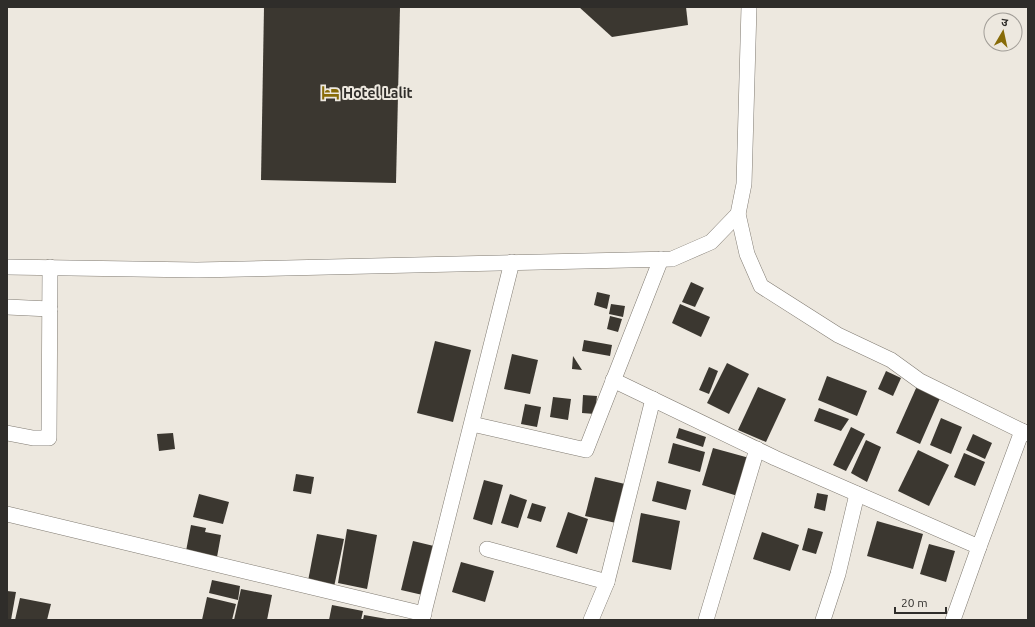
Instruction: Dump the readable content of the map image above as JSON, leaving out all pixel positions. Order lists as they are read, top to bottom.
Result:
{
  "places": {
    "hotel": ["Hotel Lalit"]
  },
  "scale_bar": "20 m",
  "north": "top"
}
